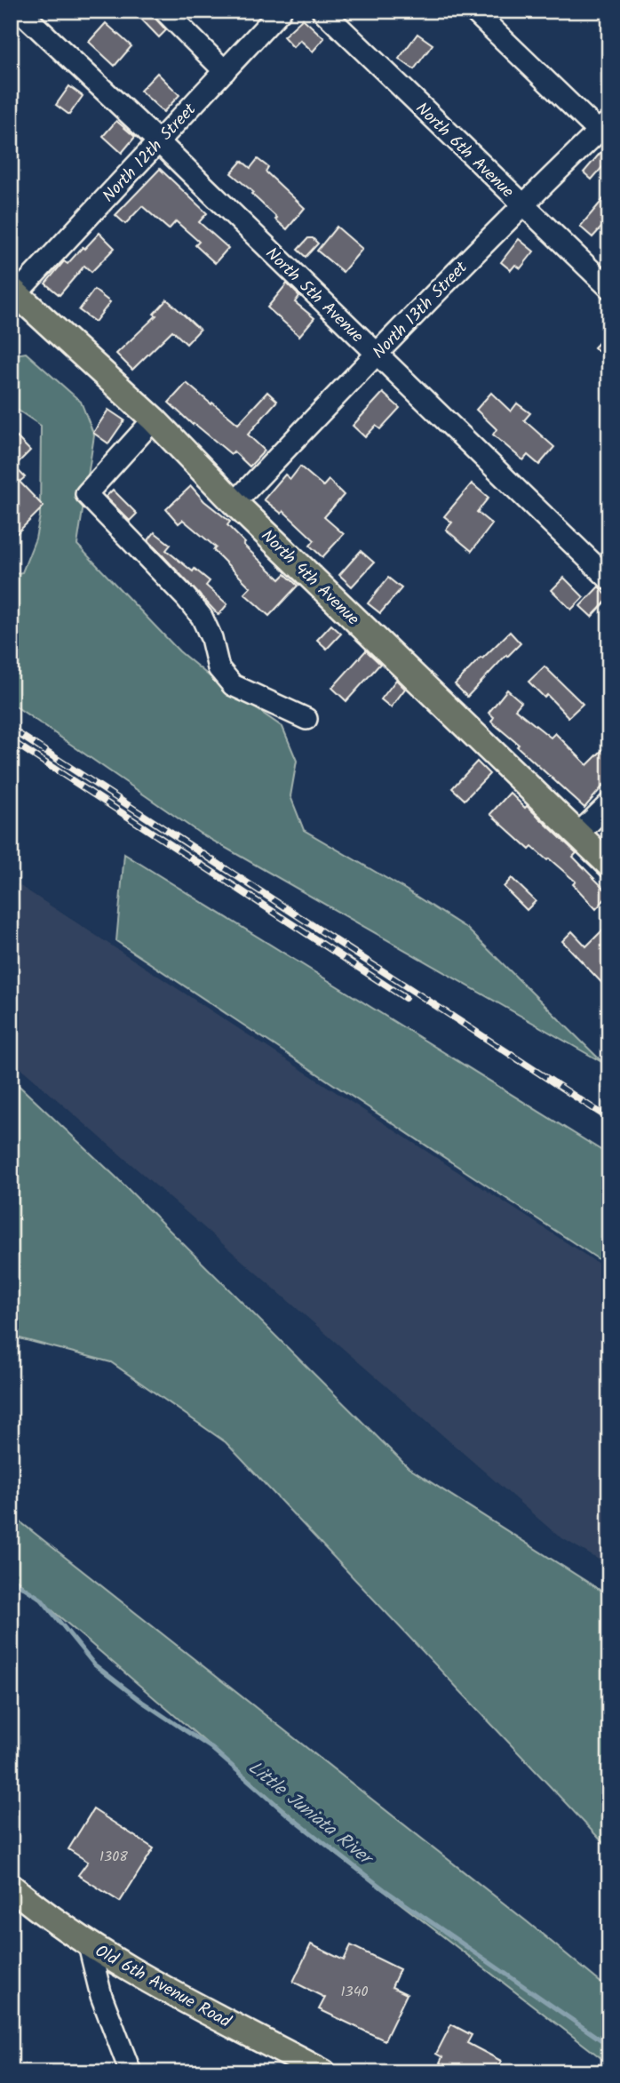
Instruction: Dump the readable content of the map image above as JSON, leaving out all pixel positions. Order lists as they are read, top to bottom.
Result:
{
  "streets": {
    "main road": ["North 4th Avenue", "Old 6th Avenue Road"],
    "street": [
      "North 6th Avenue",
      "North 12th Street",
      "North 5th Avenue",
      "North 13th Street"
    ]
  },
  "crossings": [
    ["North 6th Avenue", "North 13th Street"],
    ["North 12th Street", "North 5th Avenue"],
    ["North 12th Street", "North 4th Avenue"],
    ["North 5th Avenue", "North 13th Street"],
    ["North 13th Street", "North 4th Avenue"]
  ],
  "water": ["Little Juniata River"],
  "house_numbers": ["1308", "1340"]
}
